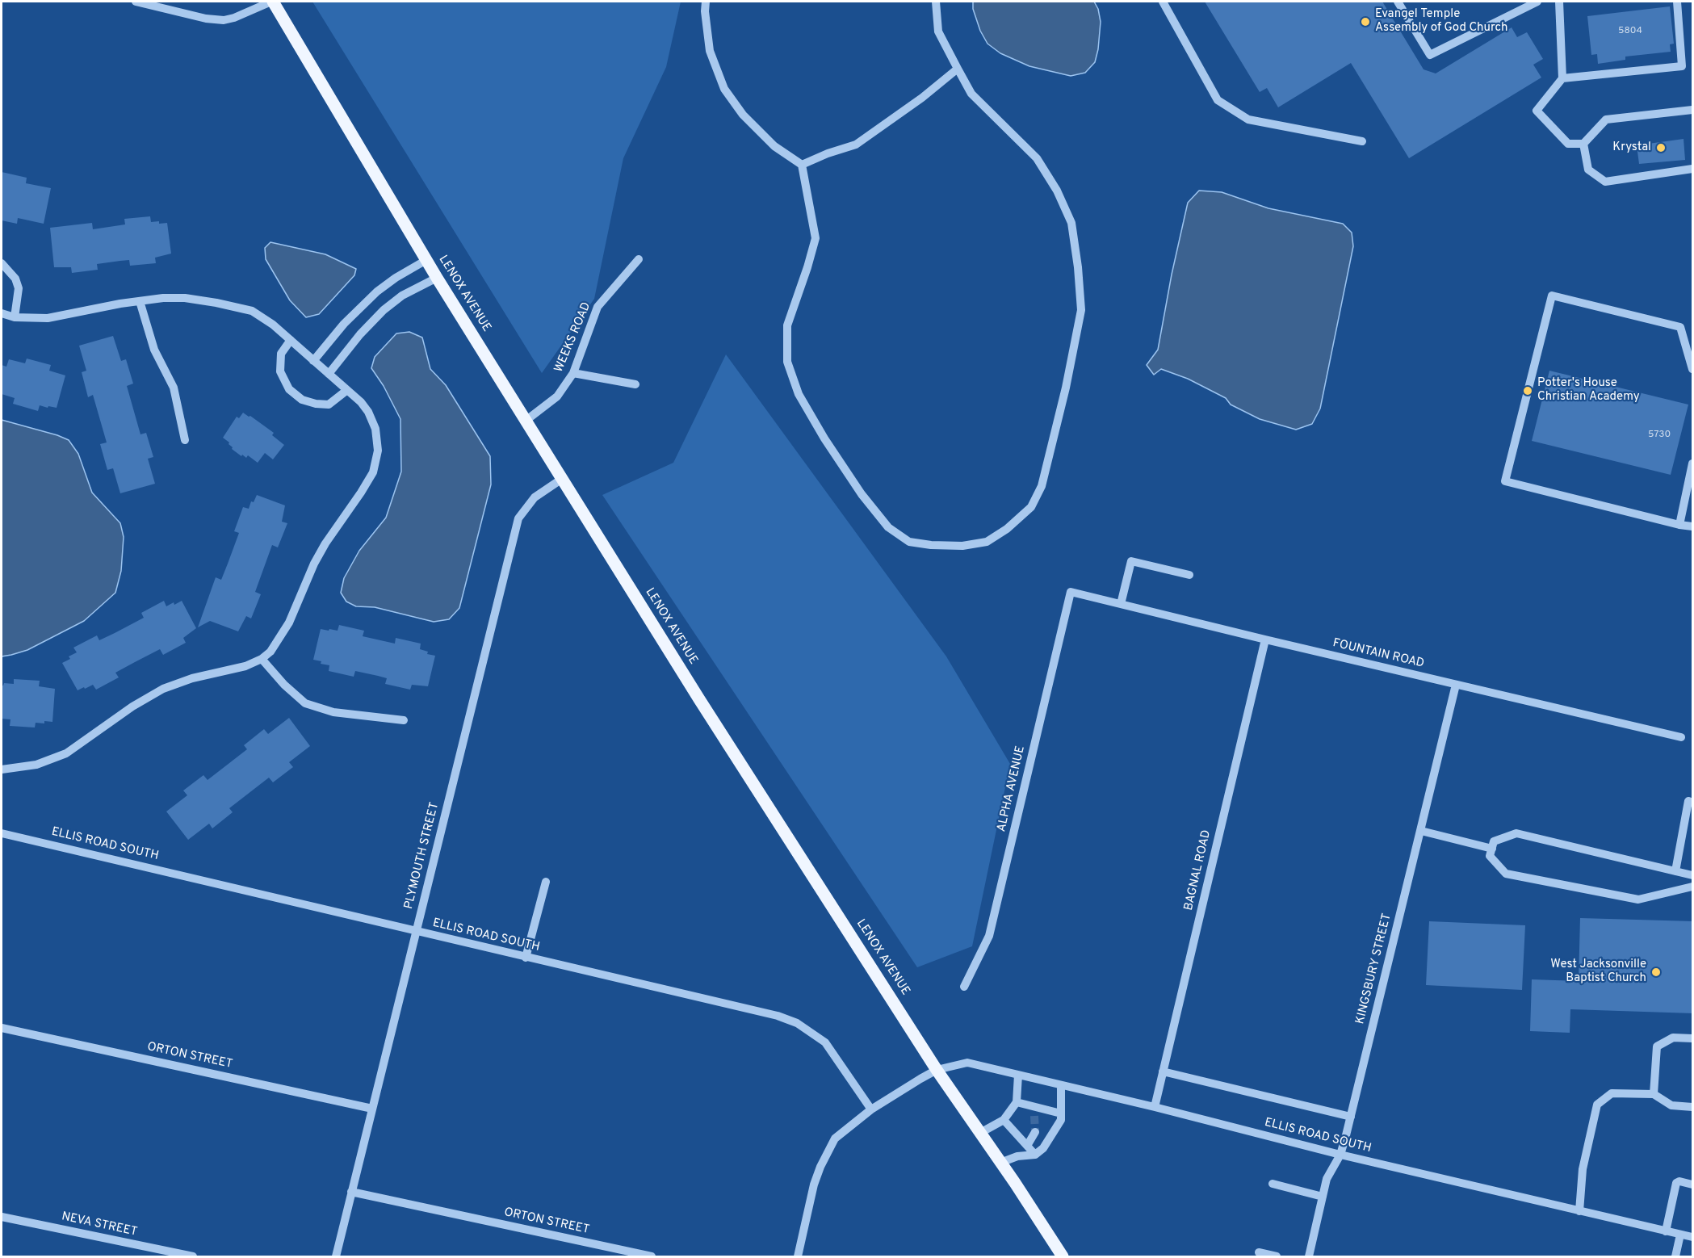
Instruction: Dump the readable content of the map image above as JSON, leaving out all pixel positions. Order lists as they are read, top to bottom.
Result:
{
  "streets": {
    "main road": ["LENOX AVENUE"],
    "street": [
      "WEEKS ROAD",
      "FOUNTAIN ROAD",
      "ALPHA AVENUE",
      "ELLIS ROAD SOUTH",
      "PLYMOUTH STREET",
      "BAGNAL ROAD",
      "KINGSBURY STREET",
      "ORTON STREET",
      "NEVA STREET"
    ]
  },
  "crossings": [
    ["LENOX AVENUE", "WEEKS ROAD"],
    ["LENOX AVENUE", "ELLIS ROAD SOUTH"],
    ["LENOX AVENUE", "PLYMOUTH STREET"],
    ["FOUNTAIN ROAD", "ALPHA AVENUE"],
    ["FOUNTAIN ROAD", "BAGNAL ROAD"],
    ["FOUNTAIN ROAD", "KINGSBURY STREET"],
    ["ELLIS ROAD SOUTH", "PLYMOUTH STREET"],
    ["ELLIS ROAD SOUTH", "BAGNAL ROAD"],
    ["ELLIS ROAD SOUTH", "KINGSBURY STREET"],
    ["PLYMOUTH STREET", "ORTON STREET"]
  ],
  "places": [
    "Evangel Temple Assembly of God Church",
    "Krystal",
    "Potter's House Christian Academy",
    "West Jacksonville Baptist Church"
  ],
  "house_numbers": ["5804", "5730"]
}
